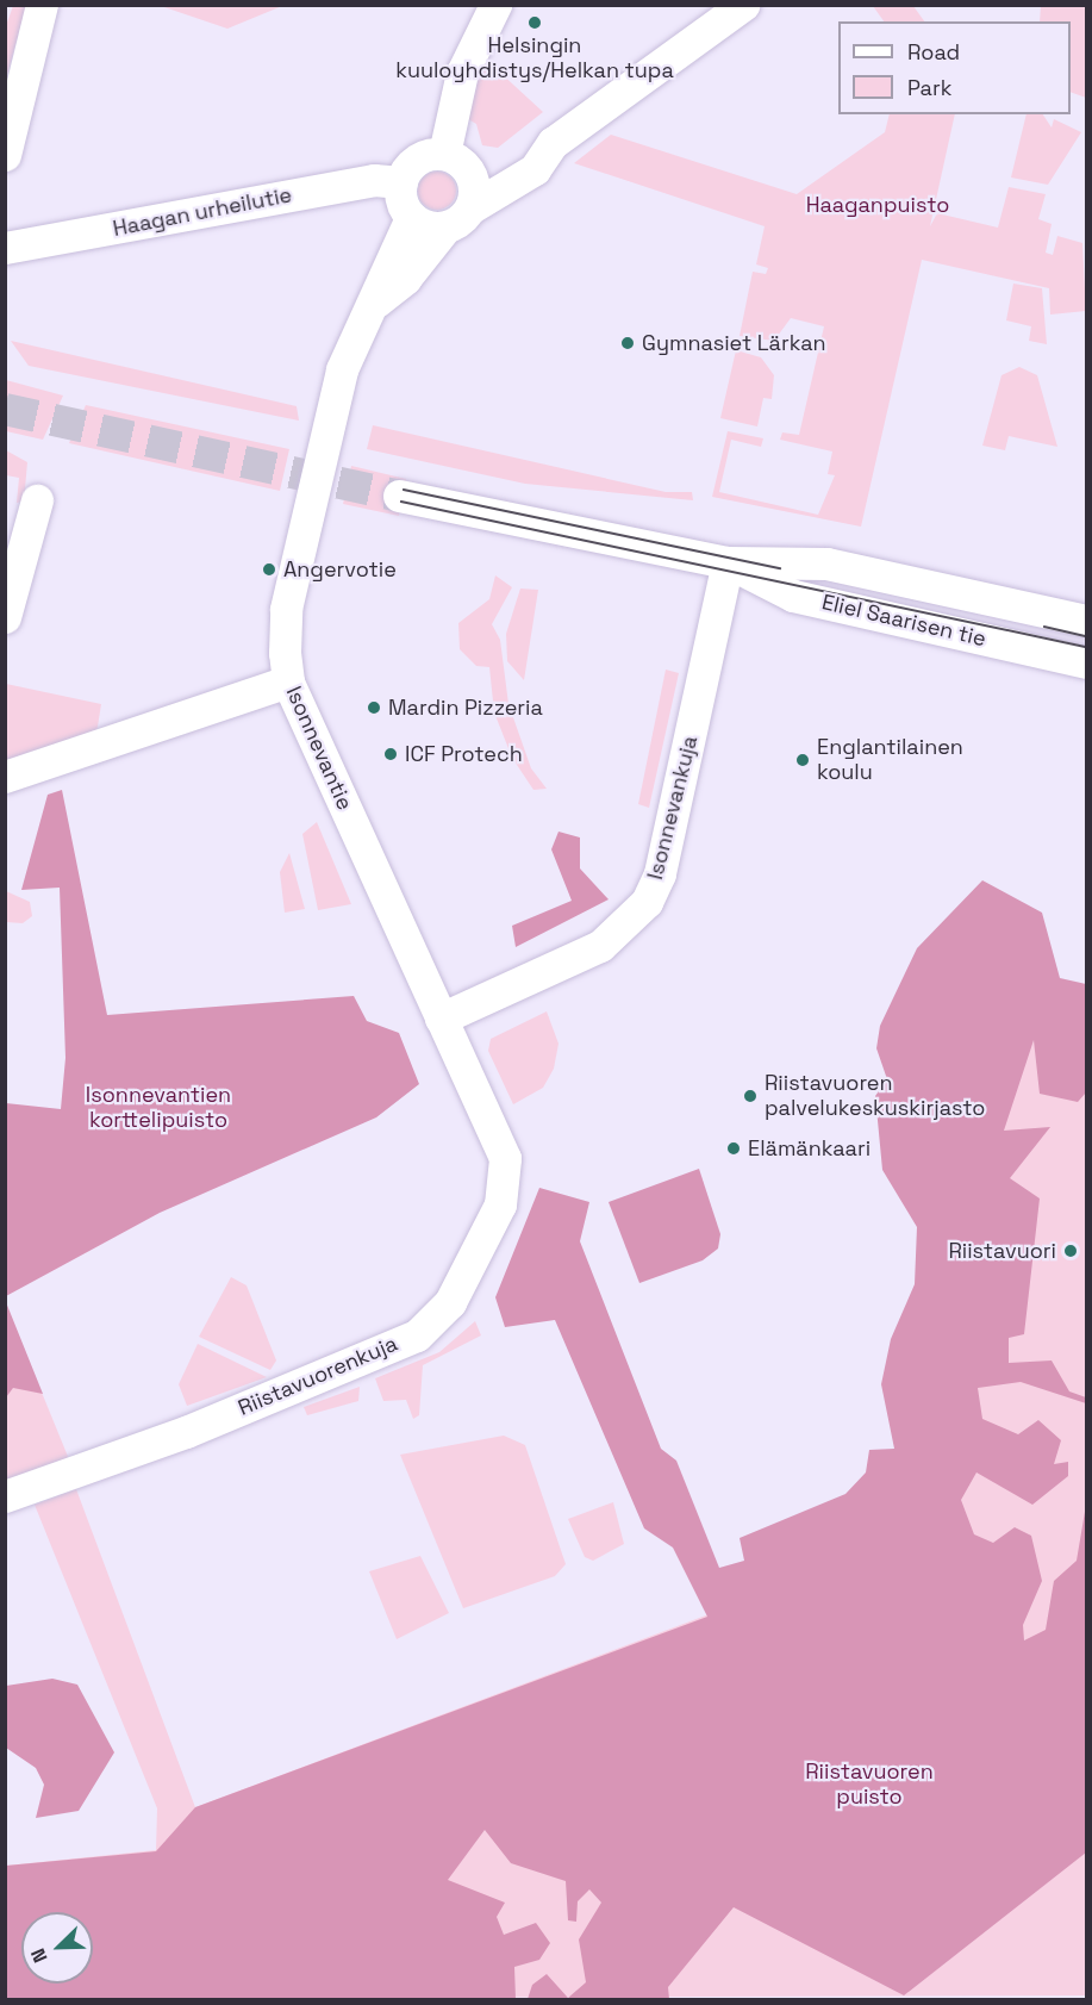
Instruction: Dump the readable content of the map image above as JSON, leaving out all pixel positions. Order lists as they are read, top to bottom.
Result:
{
  "streets": {
    "street": [
      "Haagan urheilutie",
      "Eliel Saarisen tie",
      "Isonnevantie",
      "Isonnevankuja",
      "Riistavuorenkuja"
    ]
  },
  "crossings": [
    ["Haagan urheilutie", "Isonnevantie"],
    ["Eliel Saarisen tie", "Isonnevankuja"],
    ["Isonnevantie", "Isonnevankuja"],
    ["Isonnevantie", "Riistavuorenkuja"]
  ],
  "parks": ["Haaganpuisto", "Isonnevantien korttelipuisto", "Riistavuoren puisto"],
  "places": [
    "Helsingin kuuloyhdistys/Helkan tupa",
    "Gymnasiet Lärkan",
    "Angervotie",
    "Mardin Pizzeria",
    "ICF Protech",
    "Englantilainen koulu",
    "Riistavuoren palvelukeskuskirjasto",
    "Elämänkaari",
    "Riistavuori"
  ],
  "legend": ["Road", "Park"],
  "north": "bottom left"
}
